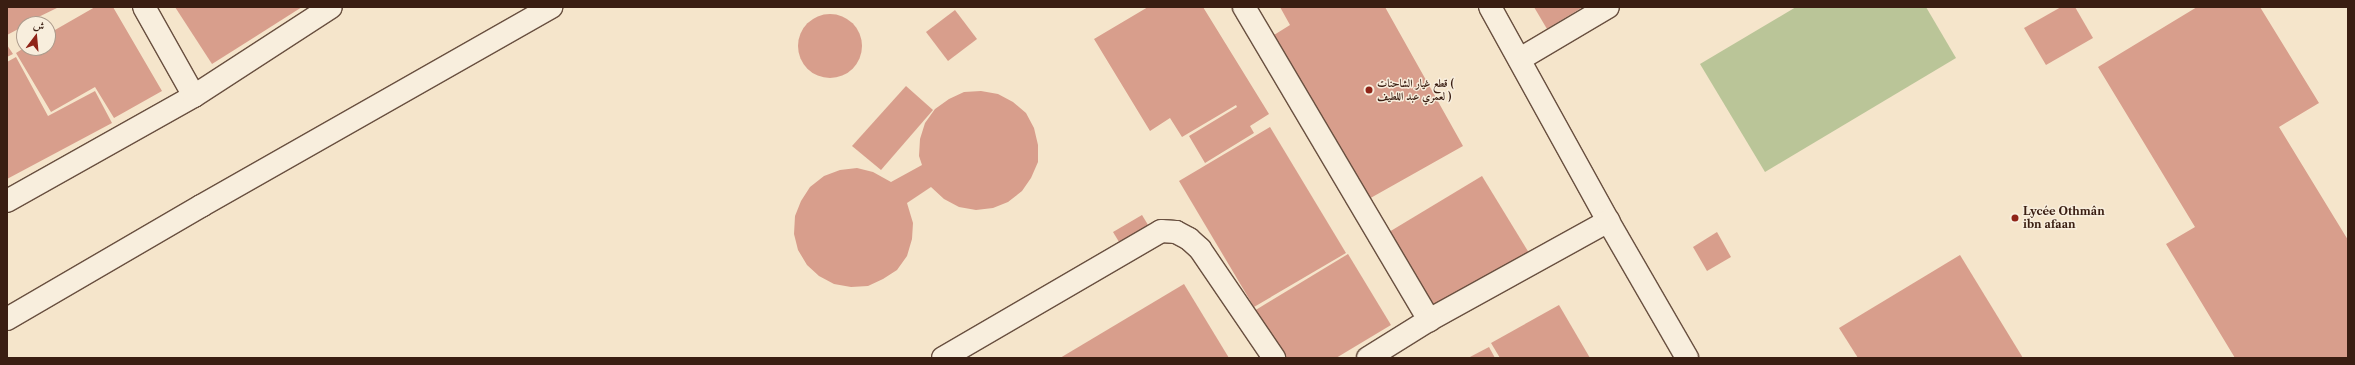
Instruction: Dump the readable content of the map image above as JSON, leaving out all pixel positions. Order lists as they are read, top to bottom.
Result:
{
  "places": ["قطع غيار الشاحنات ( لعمري عبد اللطيف )", "Lycée Othmân ibn afaan"],
  "north": "top"
}
